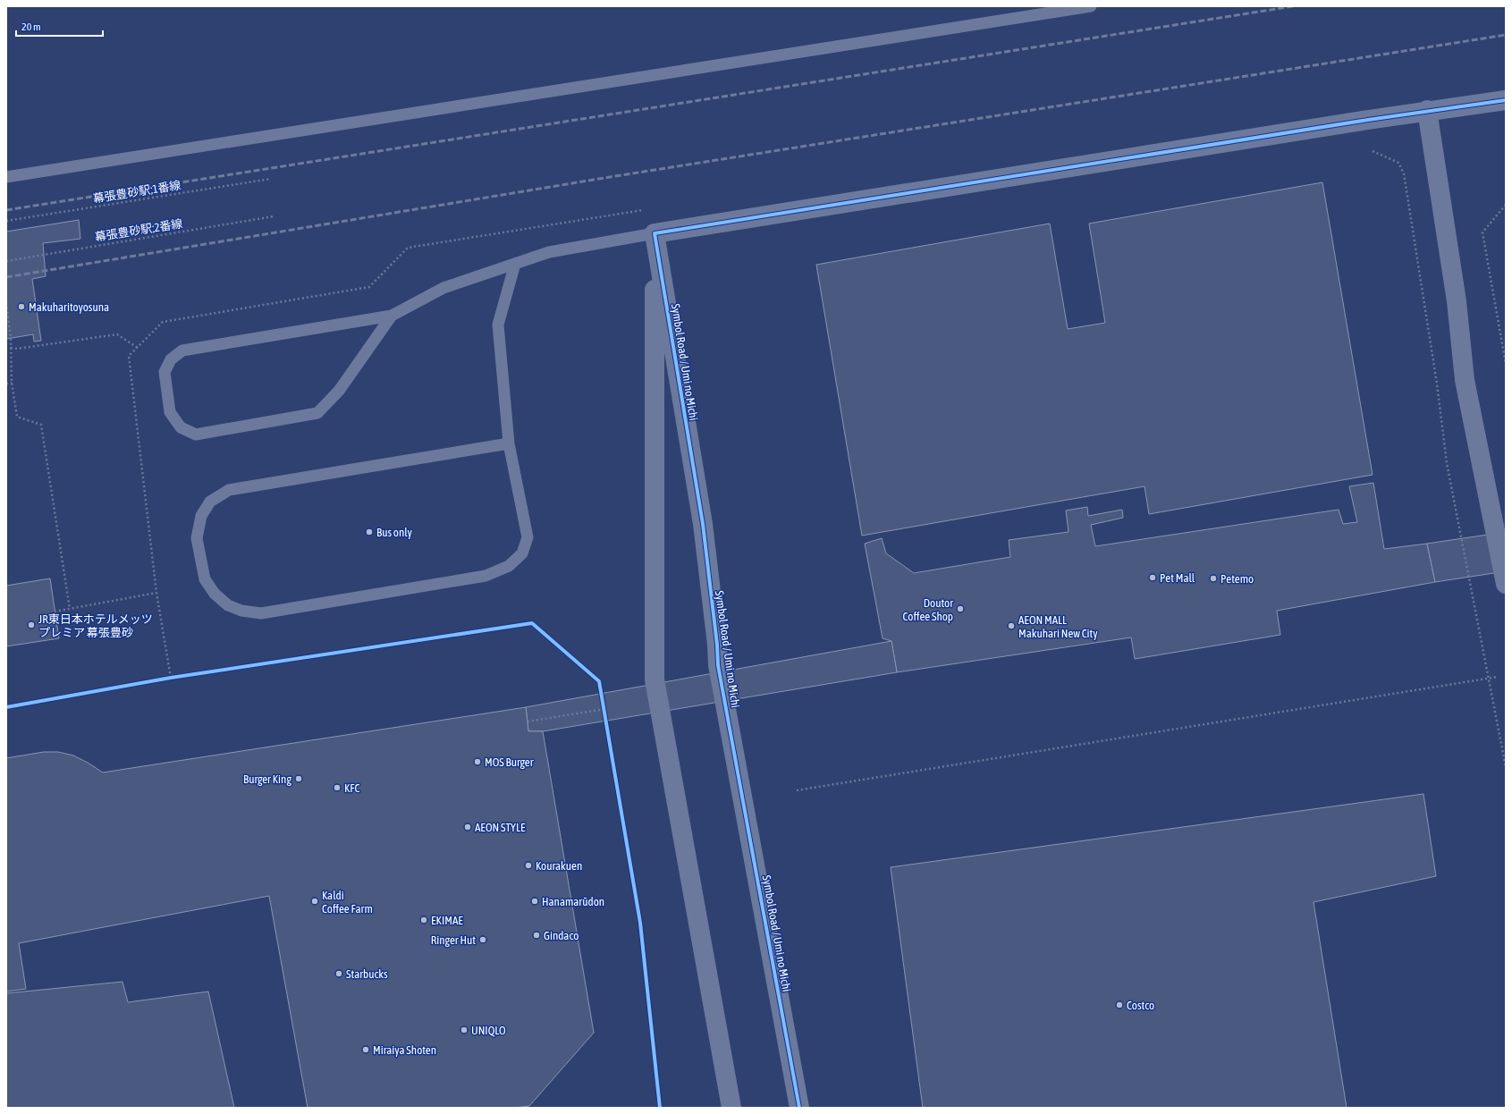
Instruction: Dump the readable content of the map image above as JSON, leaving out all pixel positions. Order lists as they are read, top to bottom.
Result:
{
  "streets": {
    "street": ["Symbol Road / Umi no Michi"],
    "path": ["幕張豊砂駅;1番線", "幕張豊砂駅;2番線"]
  },
  "places": [
    "Makuharitoyosuna",
    "Bus only",
    "Pet Mall",
    "Petemo",
    "Doutor Coffee Shop",
    "JR東日本ホテルメッツ プレミア 幕張豊砂",
    "AEON MALL Makuhari New City",
    "MOS Burger",
    "Burger King",
    "KFC",
    "AEON STYLE",
    "Kourakuen",
    "Kaldi Coffee Farm",
    "Hanamarūdon",
    "EKIMAE",
    "Gindaco",
    "Ringer Hut",
    "Starbucks",
    "Costco",
    "UNIQLO",
    "Miraiya Shoten"
  ],
  "scale_bar": "20 m"
}
